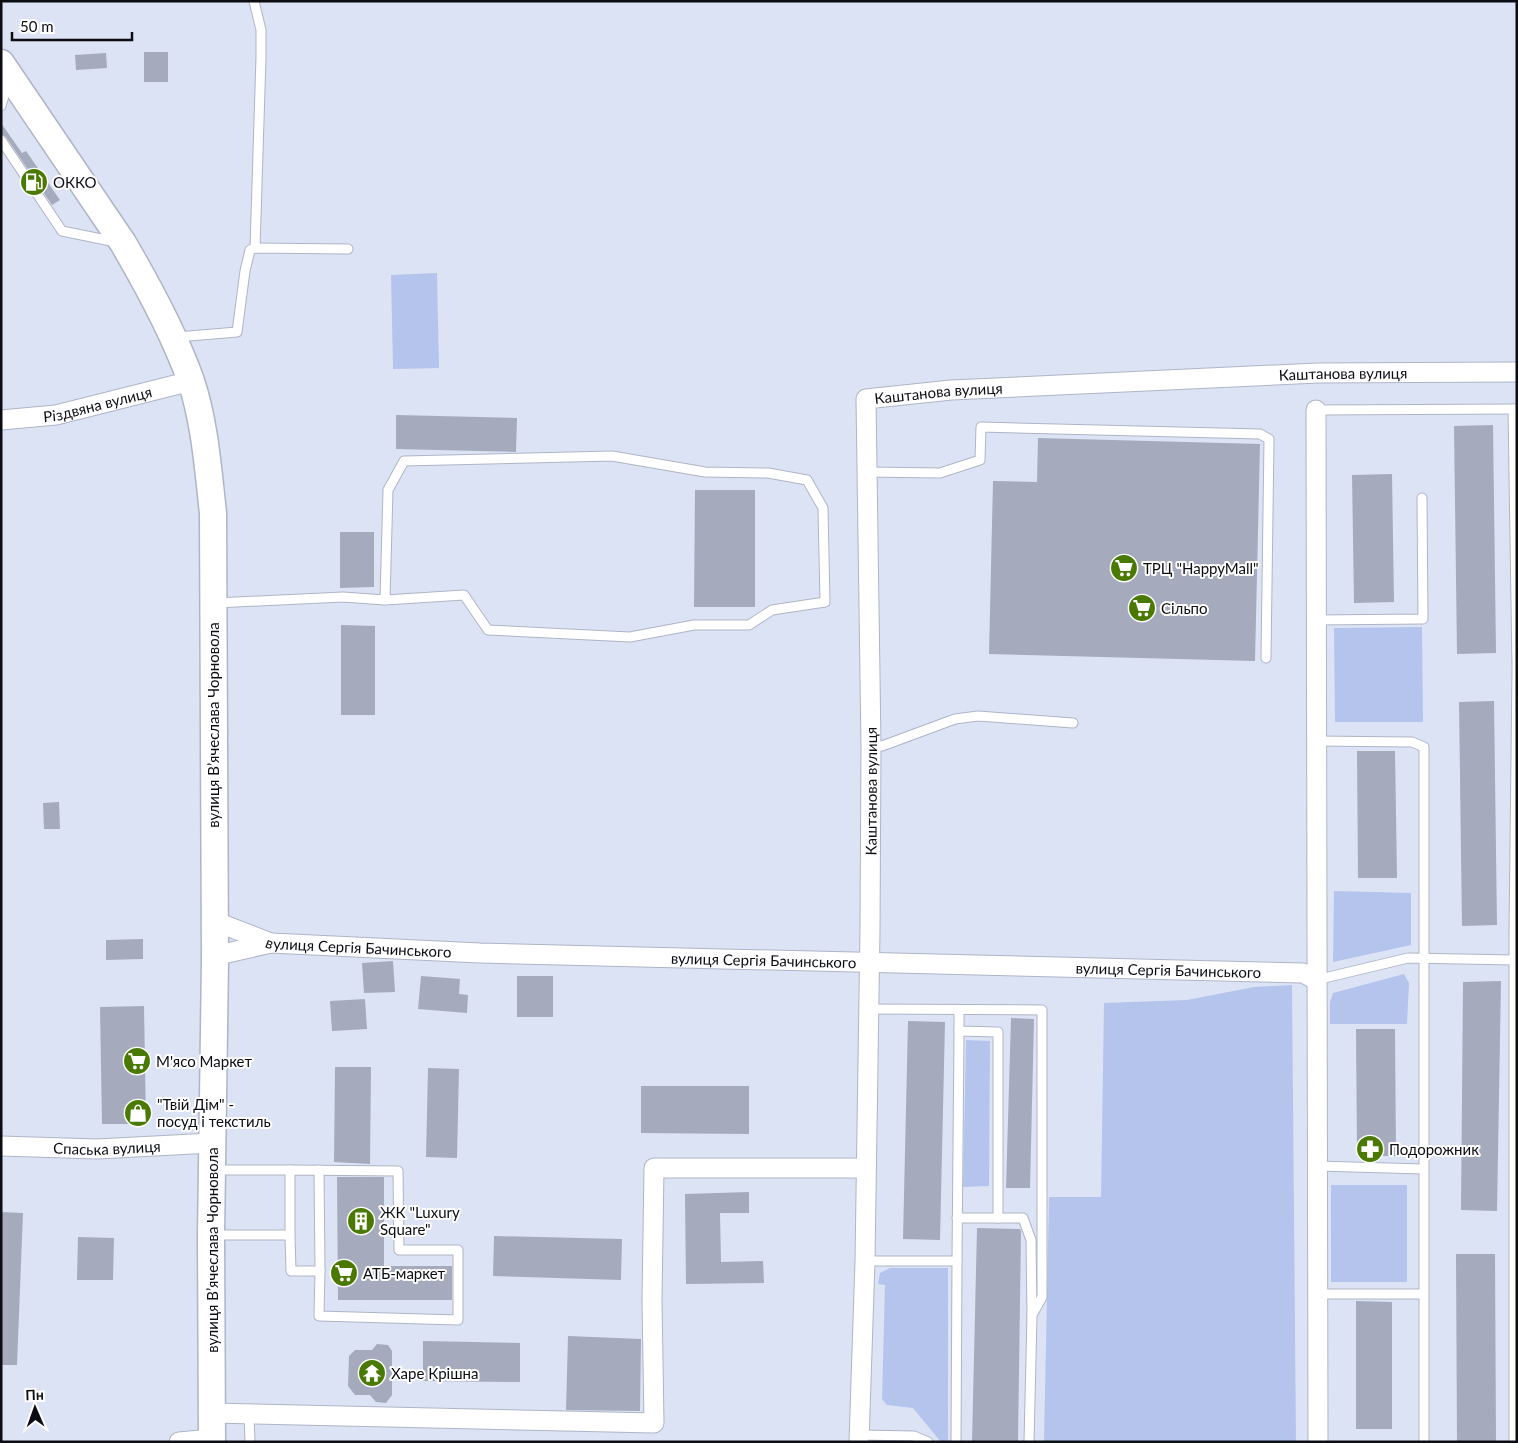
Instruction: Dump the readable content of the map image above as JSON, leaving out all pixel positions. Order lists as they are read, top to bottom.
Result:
{
  "streets": {
    "main road": ["вулиця Вʼячеслава Чорновола"],
    "street": [
      "Каштанова вулиця",
      "Різдвяна вулиця",
      "вулиця Сергія Бачинського",
      "Спаська вулиця"
    ]
  },
  "crossings": [
    ["Каштанова вулиця", "вулиця Сергія Бачинського"],
    ["Різдвяна вулиця", "вулиця Вʼячеслава Чорновола"],
    ["вулиця Вʼячеслава Чорновола", "вулиця Сергія Бачинського"],
    ["вулиця Вʼячеслава Чорновола", "Спаська вулиця"]
  ],
  "places": {
    "fuel station": ["ОККО"],
    "supermarket": [
      "ТРЦ \"HappyMall\"",
      "Сільпо",
      "М'ясо Маркет",
      "АТБ-маркет"
    ],
    "shop": ["\"Твій Дім\" - посуд і текстиль"],
    "pharmacy": ["Подорожник"],
    "building": ["ЖК \"Luxury Square\""],
    "temple": ["Харе Крішна"]
  },
  "scale_bar": "50 m",
  "north": "top"
}
